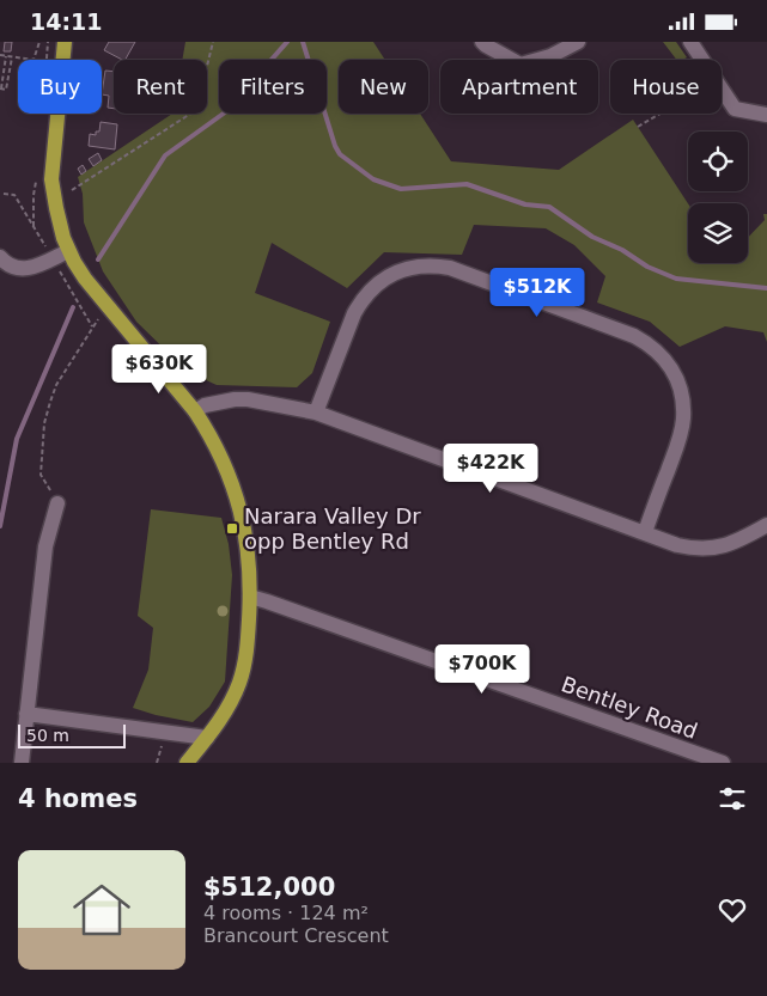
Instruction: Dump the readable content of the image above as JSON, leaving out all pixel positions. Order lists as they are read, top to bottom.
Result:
{
  "streets": {
    "street": ["Bentley Road"]
  },
  "places": {
    "transit": ["Narara Valley Dr opp Bentley Rd"]
  },
  "scale_bar": "50 m",
  "page": {
    "status": "14:11",
    "chip": [
      "Buy",
      "Rent",
      "Filters",
      "New",
      "Apartment",
      "House"
    ],
    "price": [
      "$512K",
      "$630K",
      "$422K",
      "$700K"
    ],
    "scale": "50 m",
    "heading": "4 homes",
    "list": [
      {
        "name": "$512,000",
        "note": "4 rooms · 124 m² · Brancourt Crescent"
      }
    ]
  }
}
